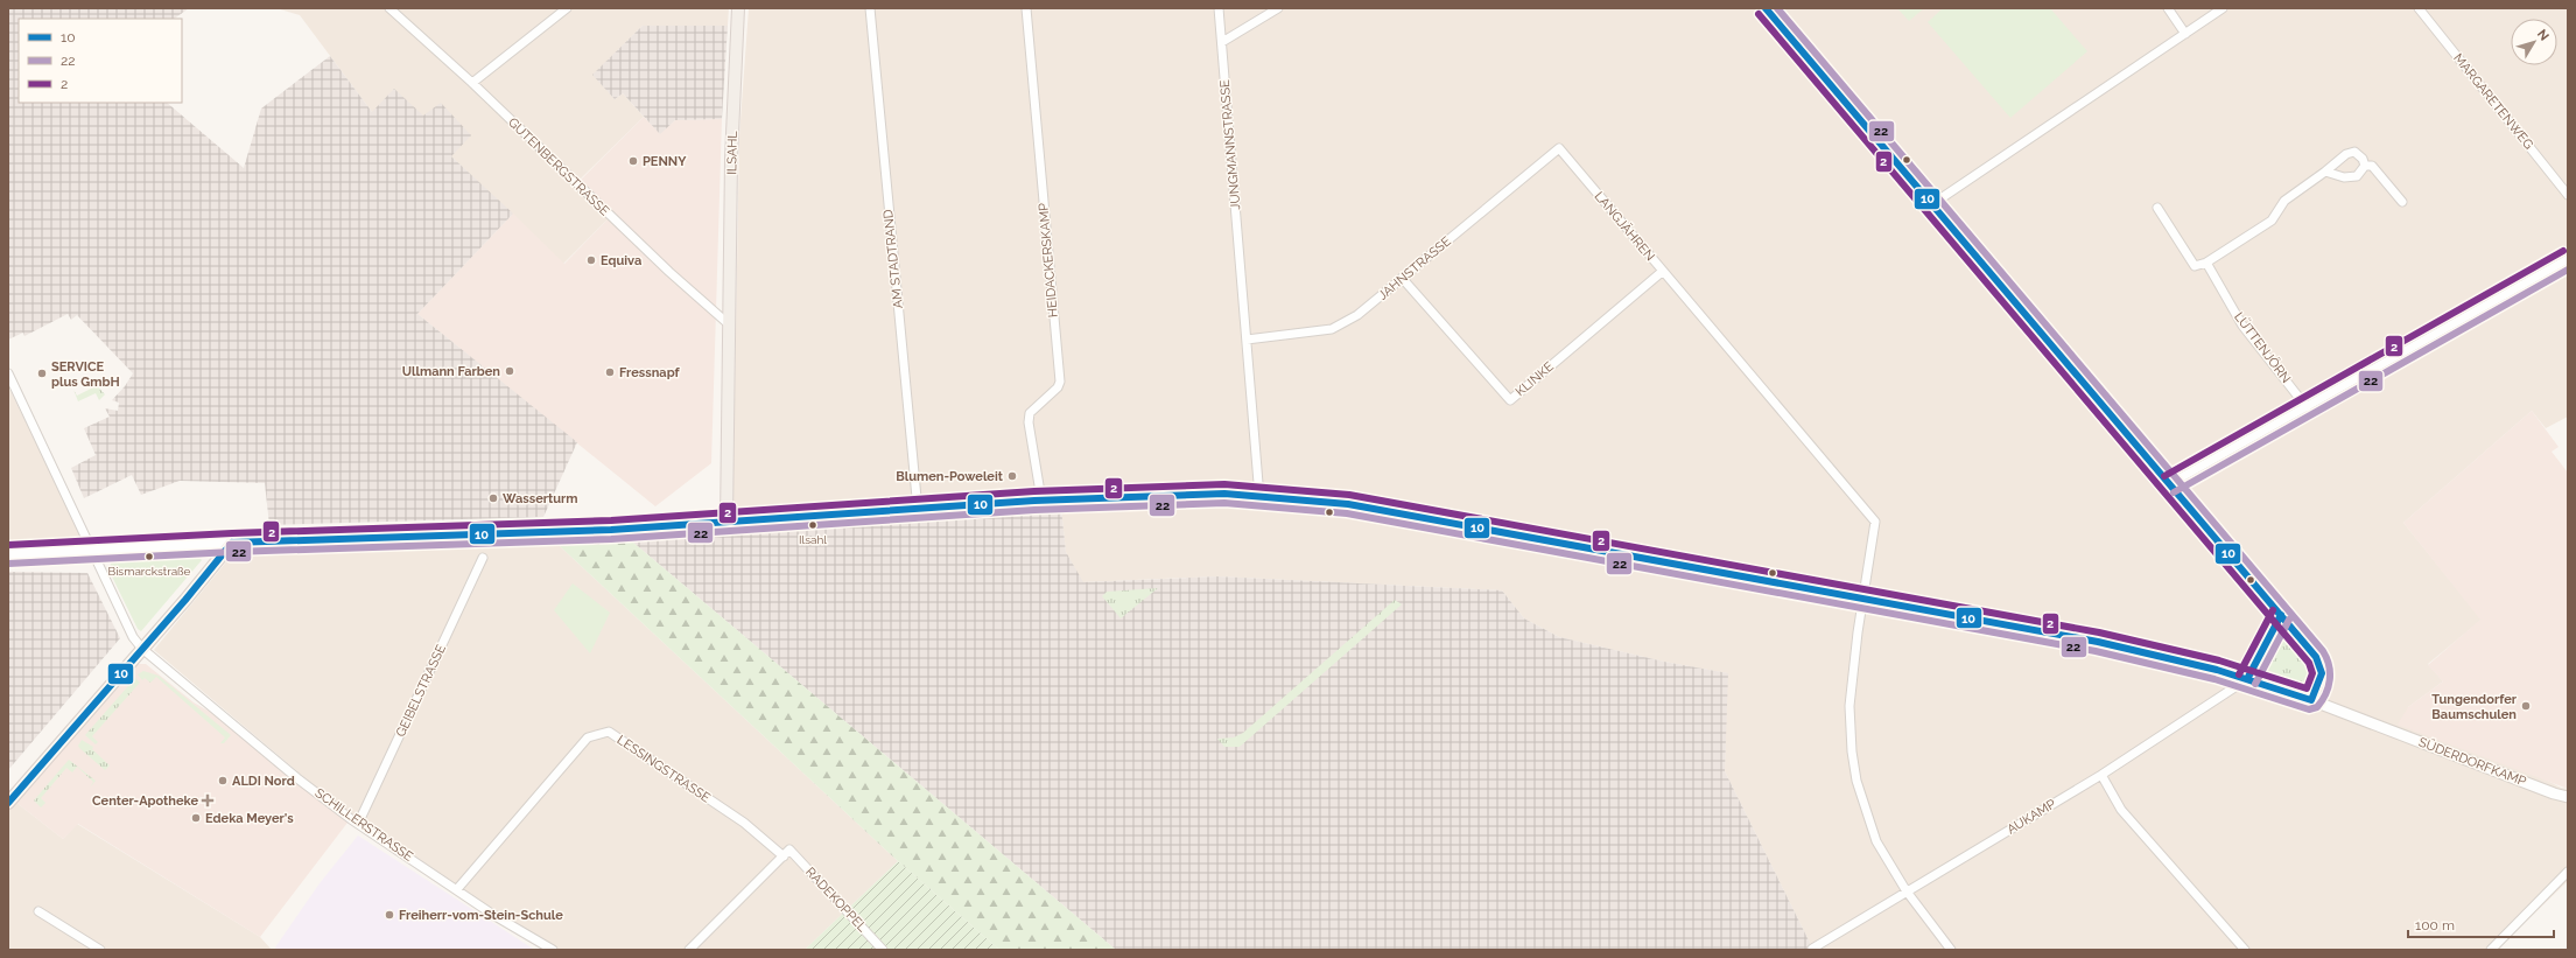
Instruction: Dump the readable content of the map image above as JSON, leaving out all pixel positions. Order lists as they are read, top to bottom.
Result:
{
  "streets": {
    "main road": ["ILSAHL", "SÜDERDORFKAMP"],
    "street": [
      "MARGARETENWEG",
      "JUNGMANNSTRASSE",
      "GUTENBERGSTRASSE",
      "LANGJÄHREN",
      "AM STADTRAND",
      "HEIDACKERSKAMP",
      "JAHNSTRASSE",
      "LÜTTENJÖRN",
      "KLINKE",
      "GEIBELSTRASSE",
      "LESSINGSTRASSE",
      "AUKAMP",
      "SCHILLERSTRASSE",
      "RADEKOPPEL"
    ]
  },
  "crossings": [
    ["JUNGMANNSTRASSE", "JAHNSTRASSE"],
    ["JUNGMANNSTRASSE", "SÜDERDORFKAMP"],
    ["ILSAHL", "GUTENBERGSTRASSE"],
    ["ILSAHL", "SÜDERDORFKAMP"],
    ["LANGJÄHREN", "JAHNSTRASSE"],
    ["LANGJÄHREN", "KLINKE"],
    ["LANGJÄHREN", "SÜDERDORFKAMP"],
    ["LANGJÄHREN", "AUKAMP"],
    ["AM STADTRAND", "SÜDERDORFKAMP"],
    ["HEIDACKERSKAMP", "SÜDERDORFKAMP"],
    ["JAHNSTRASSE", "KLINKE"],
    ["GEIBELSTRASSE", "SCHILLERSTRASSE"],
    ["SÜDERDORFKAMP", "AUKAMP"],
    ["LESSINGSTRASSE", "SCHILLERSTRASSE"],
    ["LESSINGSTRASSE", "RADEKOPPEL"]
  ],
  "places": {
    "other": [
      "PENNY",
      "Equiva",
      "Ullmann Farben",
      "Fressnapf",
      "SERVICE plus GmbH",
      "Blumen-Poweleit",
      "Wasserturm",
      "Ilsahl",
      "Bismarckstraße",
      "Tungendorfer Baumschulen",
      "ALDI Nord",
      "Edeka Meyer's",
      "Freiherr-vom-Stein-Schule"
    ],
    "health": ["Center-Apotheke"]
  },
  "lines": ["transit line 10", "transit line 22", "transit line 2"],
  "legend": ["10", "22", "2"],
  "scale_bar": "100 m",
  "north": "top right"
}
